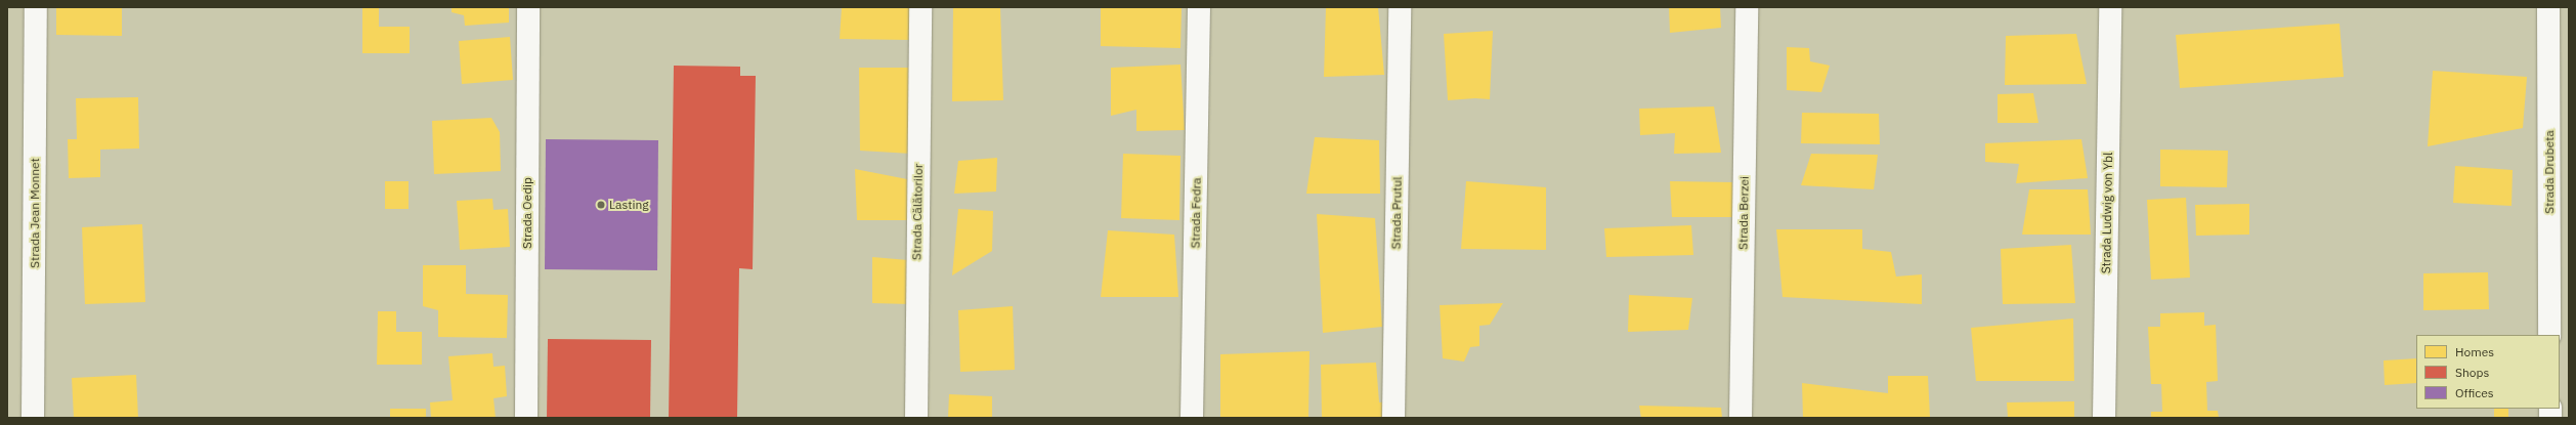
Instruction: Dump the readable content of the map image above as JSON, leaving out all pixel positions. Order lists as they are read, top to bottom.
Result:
{
  "streets": {
    "street": [
      "Strada Drubeta",
      "Strada Călătorilor",
      "Strada Jean Monnet",
      "Strada Oedip",
      "Strada Fedra",
      "Strada Prutul",
      "Strada Berzei",
      "Strada Ludwig von Ybl"
    ]
  },
  "places": ["Lasting"],
  "legend": ["Homes", "Shops", "Offices"]
}
